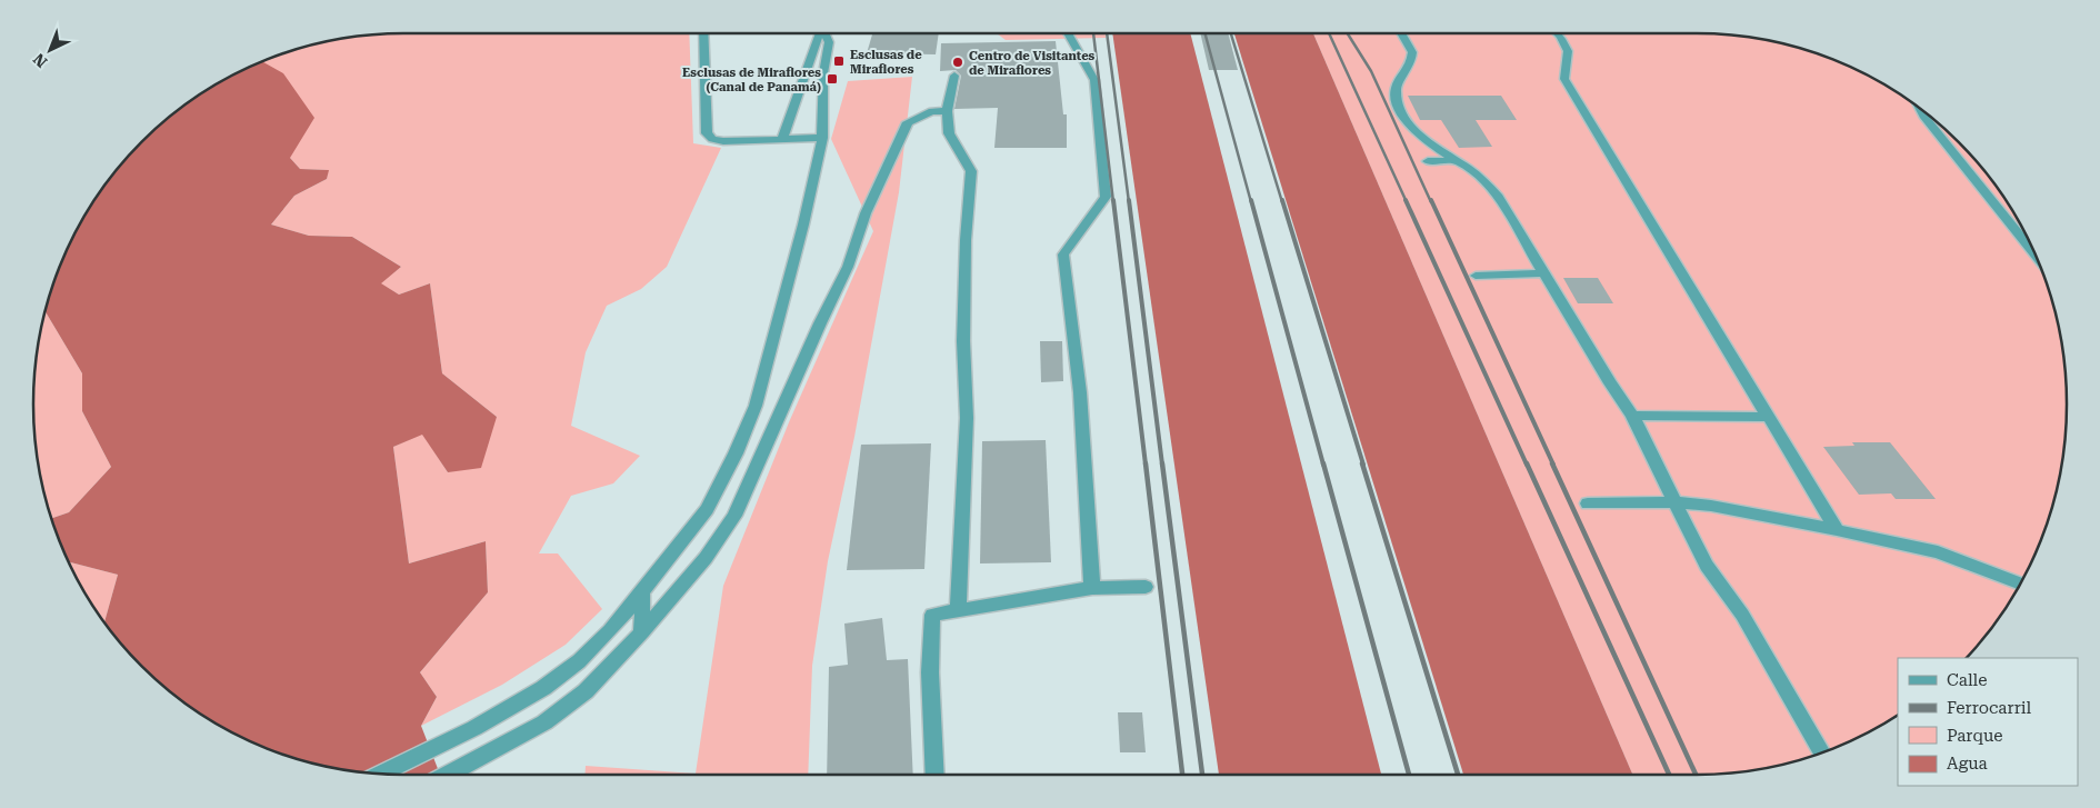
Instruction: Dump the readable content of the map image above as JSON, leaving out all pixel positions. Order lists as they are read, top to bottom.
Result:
{
  "places": {
    "transit": ["Esclusas de Miraflores", "Esclusas de Miraflores (Canal de Panamá)"],
    "other": ["Centro de Visitantes de Miraflores"]
  },
  "legend": [
    "Calle",
    "Ferrocarril",
    "Parque",
    "Agua"
  ],
  "north": "bottom left"
}
